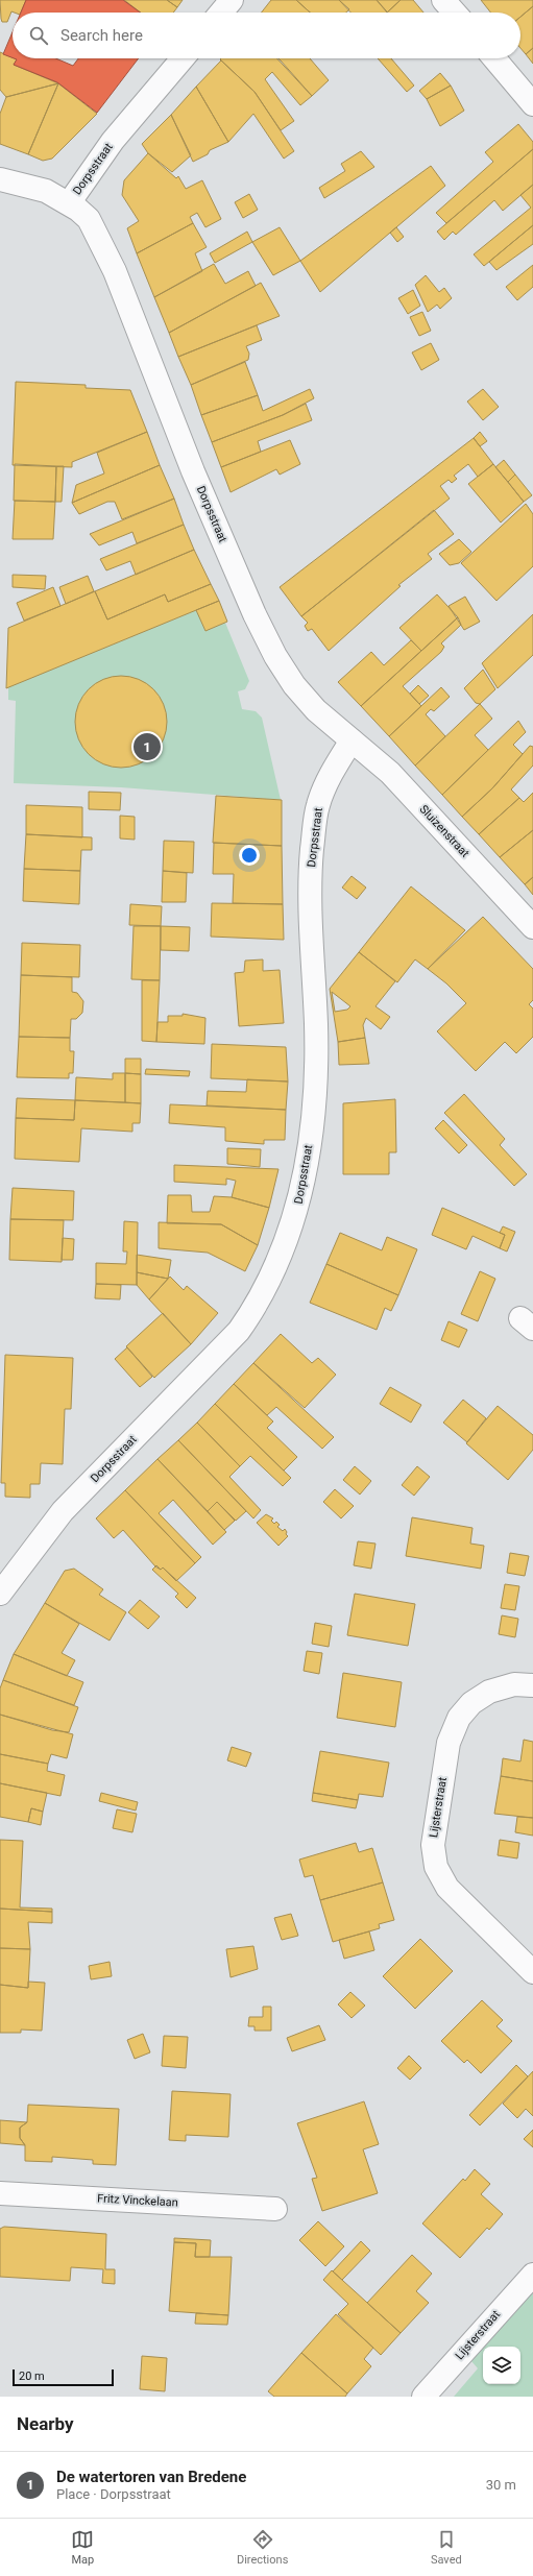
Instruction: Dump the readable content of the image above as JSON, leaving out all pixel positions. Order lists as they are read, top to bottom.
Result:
{
  "streets": {
    "street": [
      "Dorpsstraat",
      "Sluizenstraat",
      "Lijsterstraat",
      "Fritz Vinckelaan"
    ]
  },
  "crossings": [
    ["Dorpsstraat", "Sluizenstraat"]
  ],
  "scale_bar": "20 m",
  "page": {
    "search": "Search here",
    "pins": "1",
    "scale": "20 m",
    "heading": "Nearby",
    "list": [
      {
        "mark": "1",
        "name": "De watertoren van Bredene",
        "note": "Place · Dorpsstraat",
        "value": "30 m"
      }
    ],
    "nav": ["Map", "Directions", "Saved"]
  }
}
